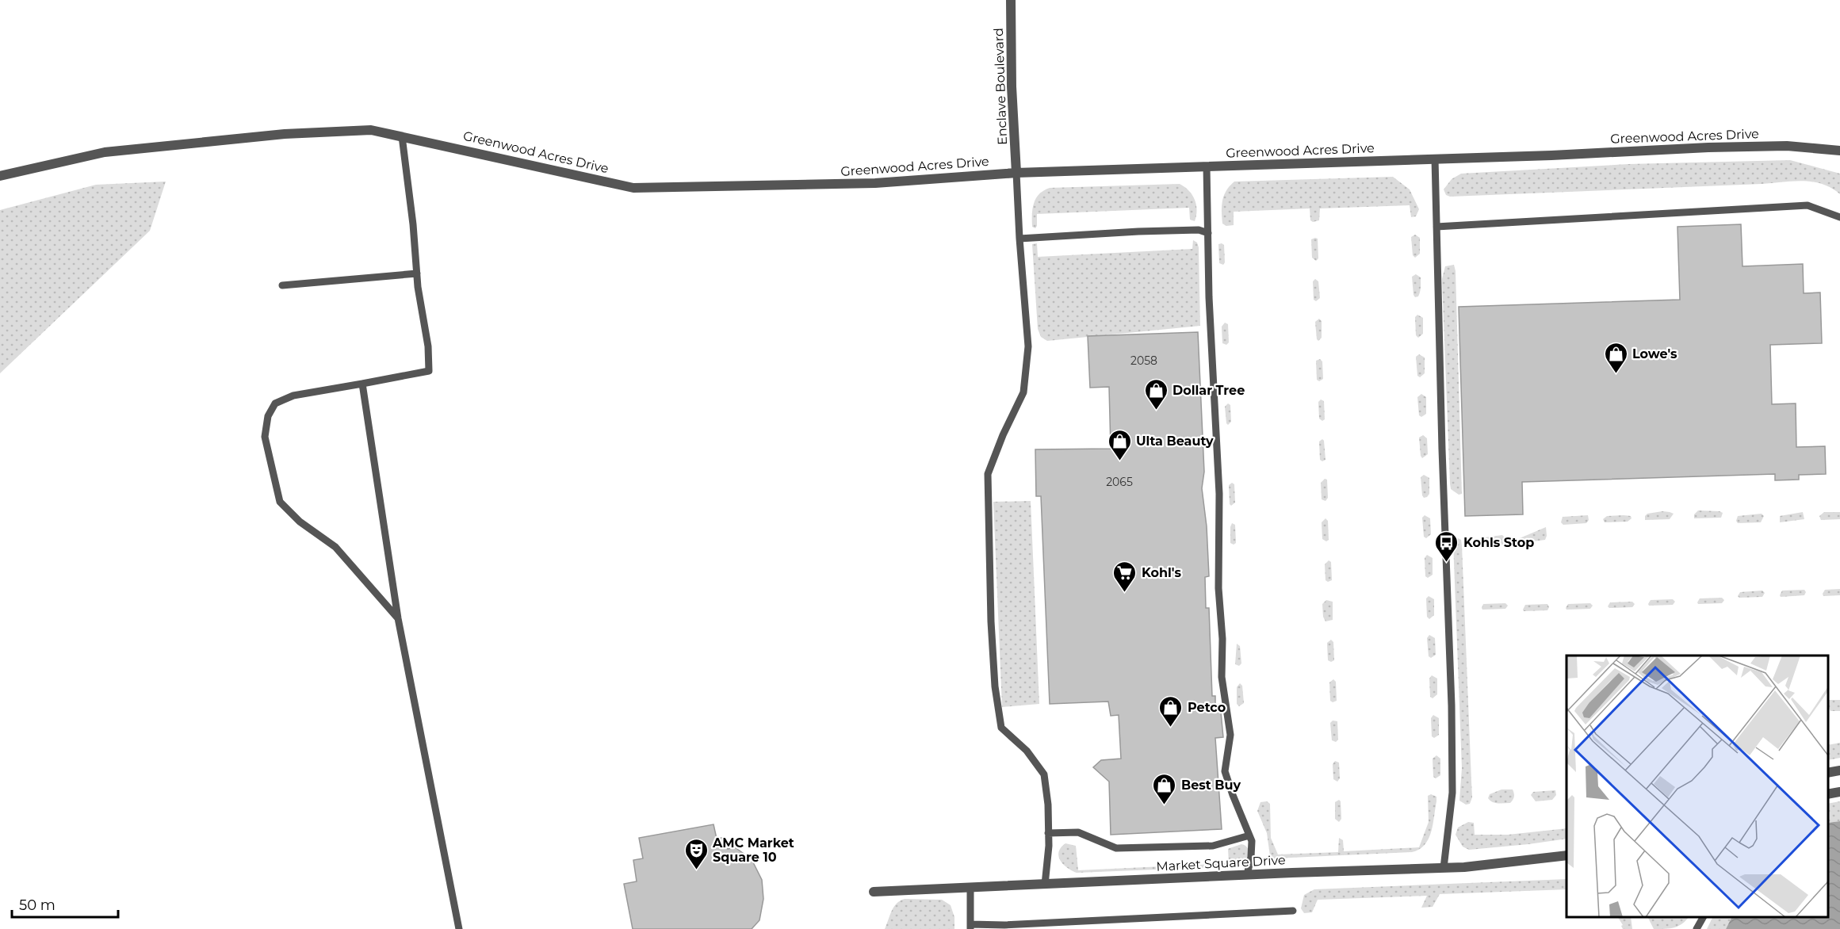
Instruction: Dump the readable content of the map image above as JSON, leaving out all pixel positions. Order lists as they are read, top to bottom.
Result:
{
  "streets": {
    "street": ["Enclave Boulevard", "Greenwood Acres Drive", "Market Square Drive"]
  },
  "crossings": [
    ["Enclave Boulevard", "Greenwood Acres Drive"]
  ],
  "places": {
    "shop": [
      "Lowe's",
      "Dollar Tree",
      "Ulta Beauty",
      "Petco",
      "Best Buy"
    ],
    "bus stop": ["Kohls Stop"],
    "supermarket": ["Kohl's"],
    "theatre": ["AMC Market Square 10"]
  },
  "house_numbers": ["2058", "2065"],
  "scale_bar": "50 m"
}
